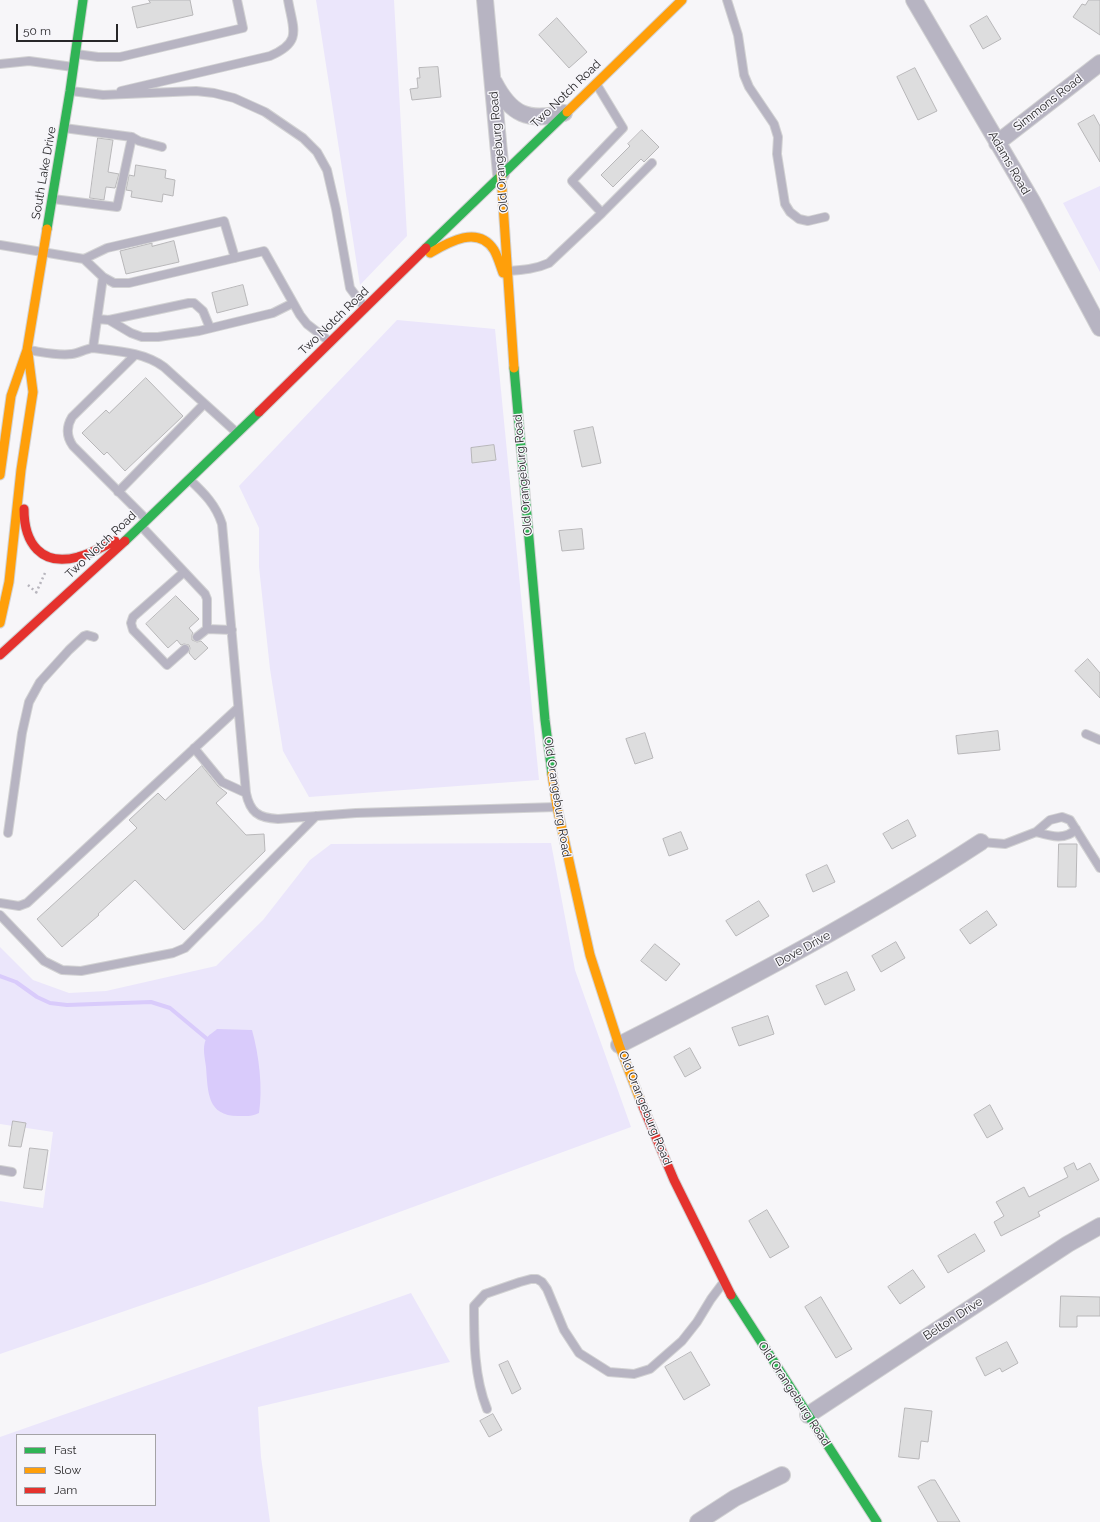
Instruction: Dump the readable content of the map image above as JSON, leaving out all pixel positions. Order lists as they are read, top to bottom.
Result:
{
  "streets": {
    "street": [
      "Two Notch Road",
      "Simmons Road",
      "Old Orangeburg Road",
      "Adams Road",
      "South Lake Drive",
      "Dove Drive",
      "Belton Drive"
    ]
  },
  "crossings": [
    ["Two Notch Road", "Old Orangeburg Road"],
    ["Simmons Road", "Adams Road"],
    ["Old Orangeburg Road", "Dove Drive"],
    ["Old Orangeburg Road", "Belton Drive"]
  ],
  "legend": ["Fast", "Slow", "Jam"],
  "scale_bar": "50 m"
}
